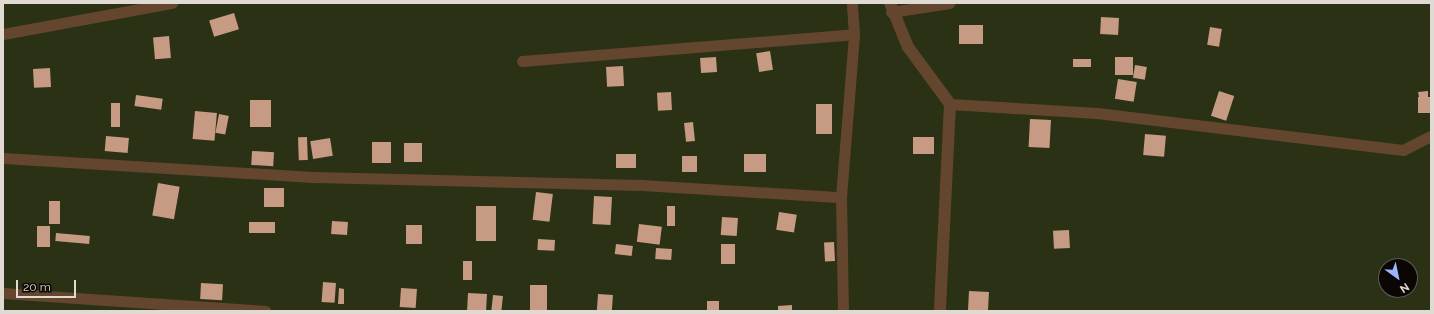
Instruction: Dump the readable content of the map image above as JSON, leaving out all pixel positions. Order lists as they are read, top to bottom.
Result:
{
  "scale_bar": "20 m",
  "north": "bottom right"
}
